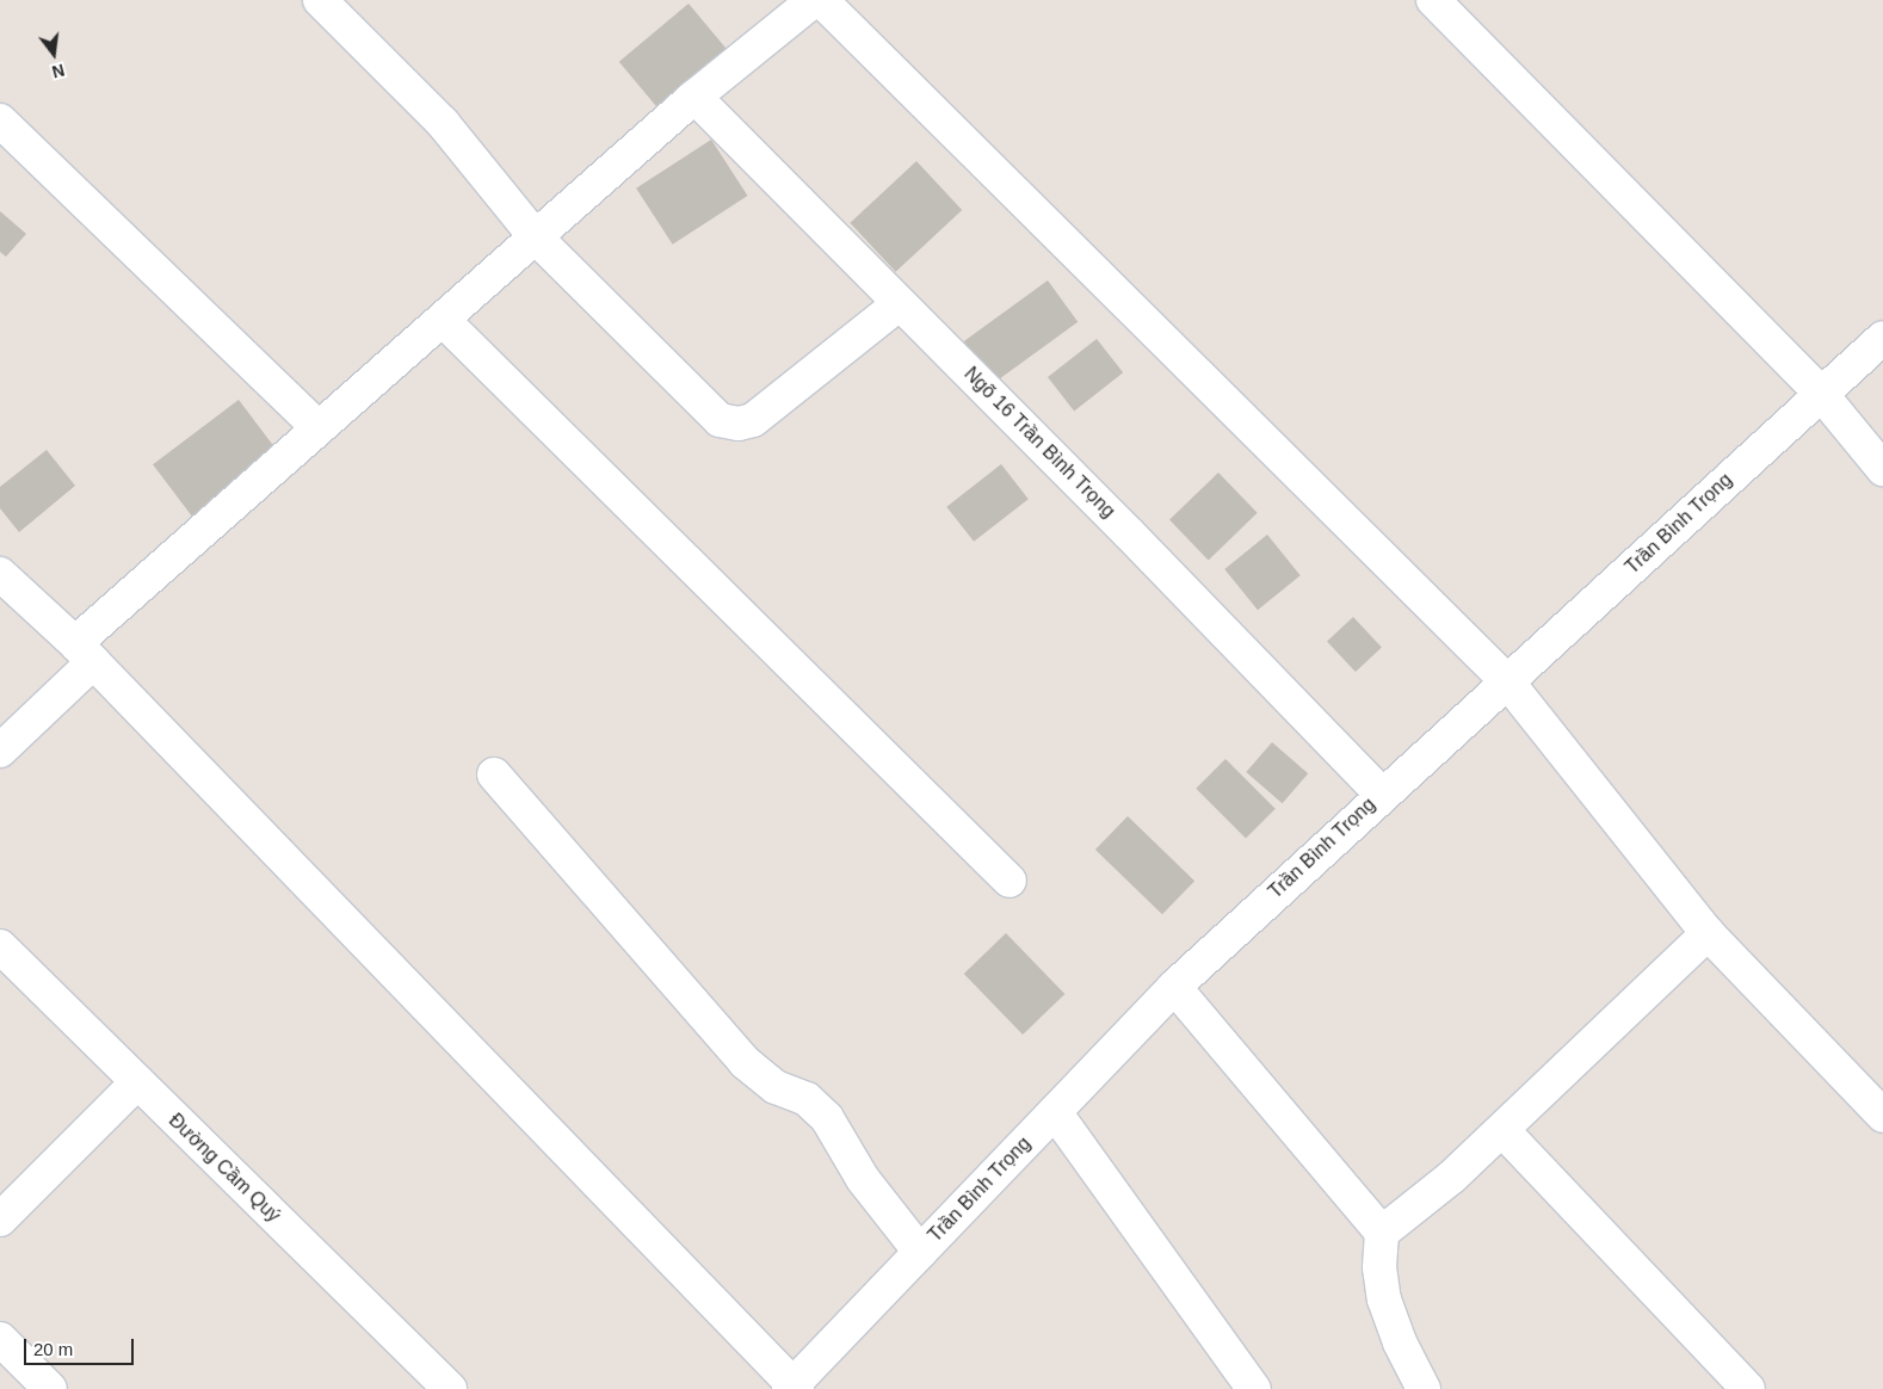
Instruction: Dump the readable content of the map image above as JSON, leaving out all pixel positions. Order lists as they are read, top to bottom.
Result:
{
  "streets": {
    "street": ["Ngõ 16 Trần Bình Trọng", "Trần Bình Trọng", "Đường Cầm Quý"]
  },
  "crossings": [
    ["Ngõ 16 Trần Bình Trọng", "Trần Bình Trọng"]
  ],
  "scale_bar": "20 m",
  "north": "bottom"
}
